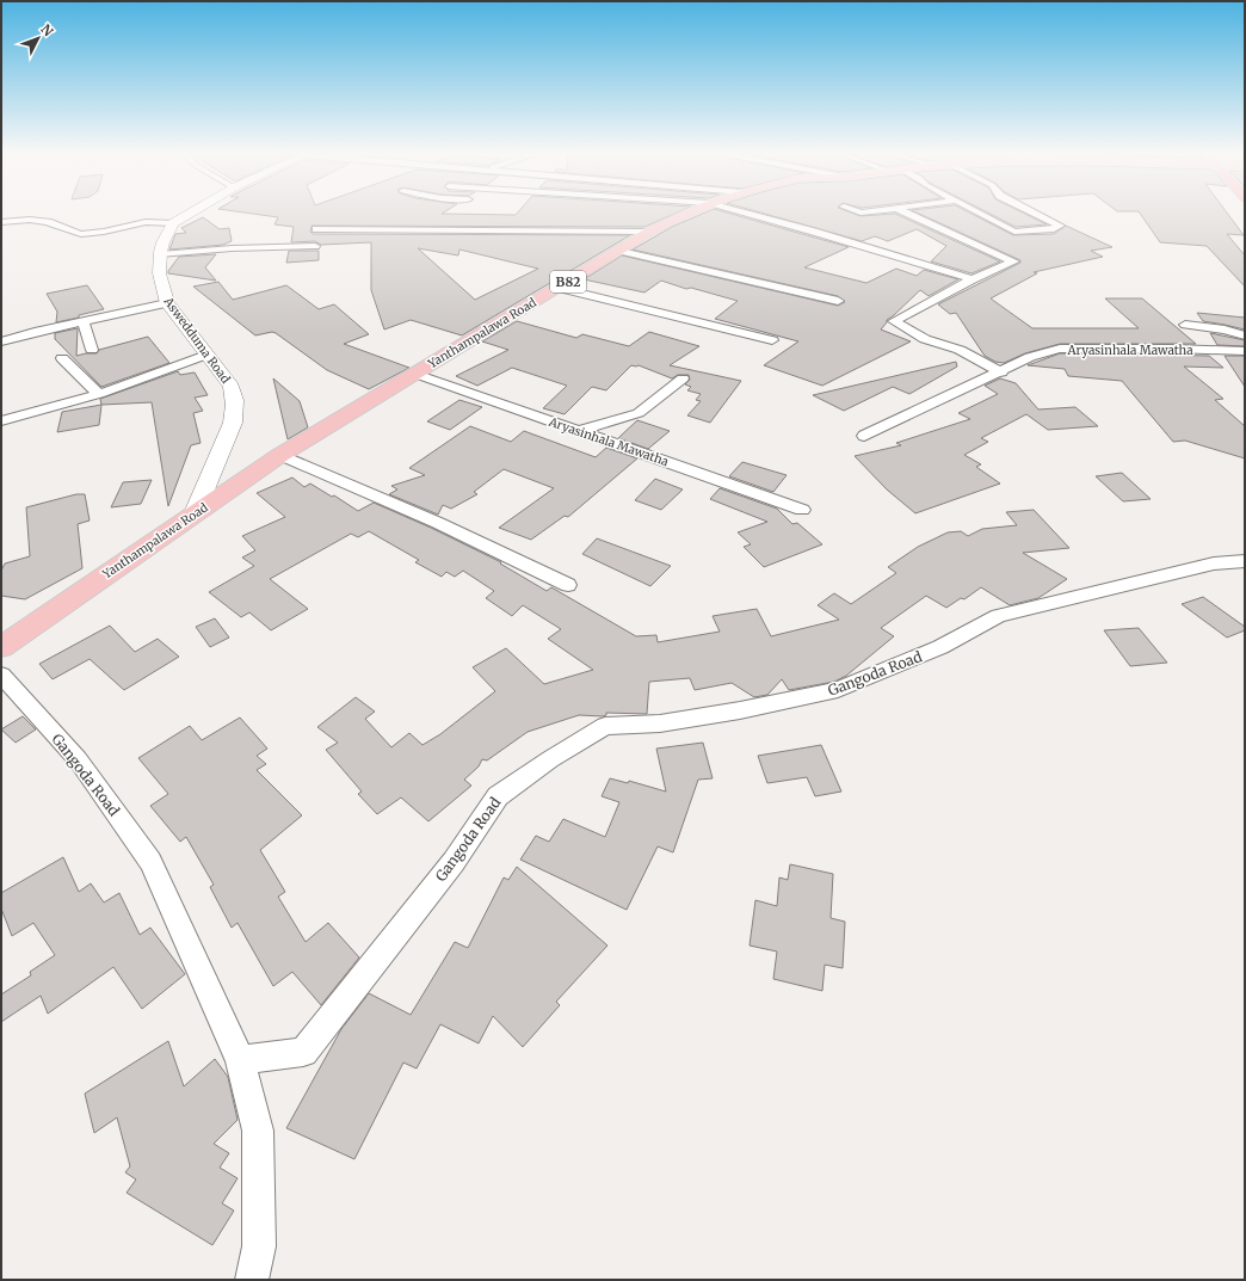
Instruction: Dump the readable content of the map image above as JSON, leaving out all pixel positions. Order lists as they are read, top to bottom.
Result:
{
  "streets": {
    "main road": ["B82", "Yanthampalawa Road"],
    "street": ["Aswedduma Road", "Aryasinhala Mawatha", "Gangoda Road"]
  },
  "crossings": [
    ["Yanthampalawa Road", "Aswedduma Road"],
    ["Yanthampalawa Road", "Aryasinhala Mawatha"]
  ],
  "north": "top right"
}
